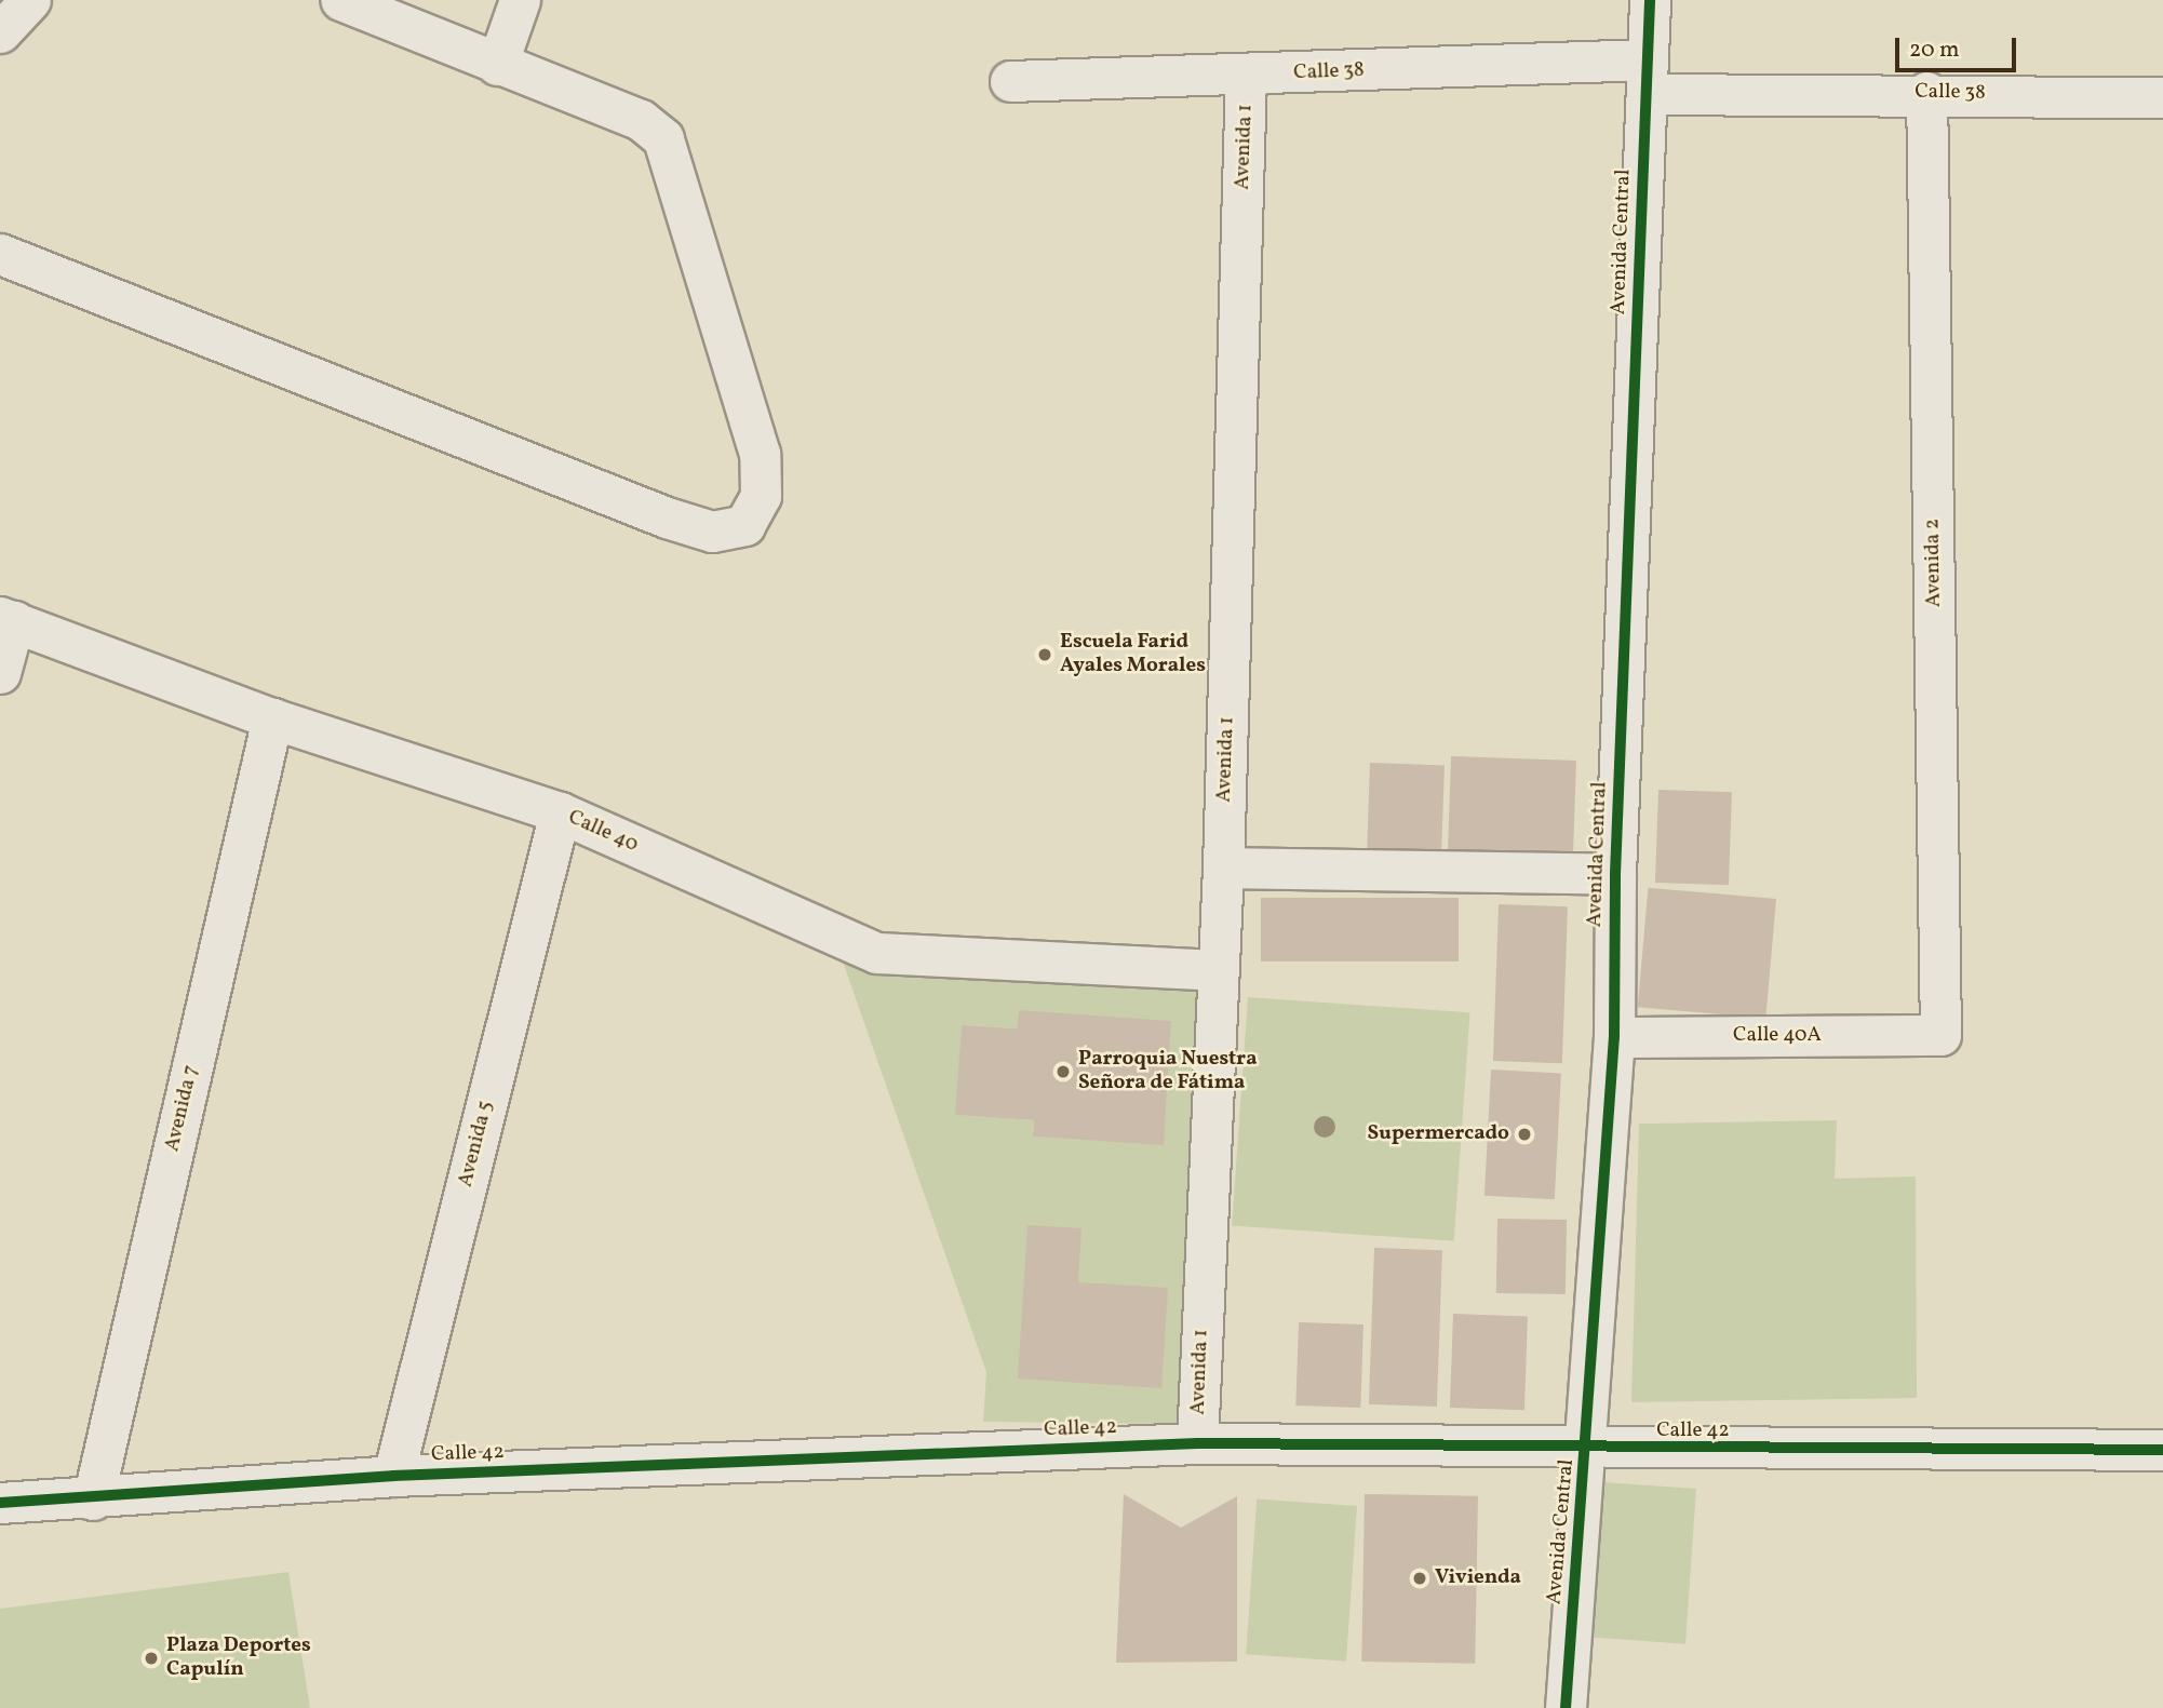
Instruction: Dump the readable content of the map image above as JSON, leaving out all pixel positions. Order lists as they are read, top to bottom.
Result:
{
  "streets": {
    "street": [
      "Calle 38",
      "Avenida 1",
      "Avenida Central",
      "Avenida 2",
      "Calle 40",
      "Calle 40A",
      "Avenida 7",
      "Avenida 5",
      "Calle 42"
    ]
  },
  "crossings": [
    ["Calle 38", "Avenida 1"],
    ["Calle 38", "Avenida Central"],
    ["Calle 38", "Avenida 2"],
    ["Avenida 1", "Calle 40"],
    ["Avenida 1", "Calle 42"],
    ["Avenida Central", "Calle 40A"],
    ["Avenida Central", "Calle 42"],
    ["Avenida 2", "Calle 40A"],
    ["Calle 40", "Avenida 7"],
    ["Calle 40", "Avenida 5"],
    ["Avenida 7", "Calle 42"],
    ["Avenida 5", "Calle 42"]
  ],
  "places": [
    "Escuela Farid Ayales Morales",
    "Parroquia Nuestra Señora de Fátima",
    "Supermercado",
    "Vivienda",
    "Plaza Deportes Capulín"
  ],
  "scale_bar": "20 m"
}
